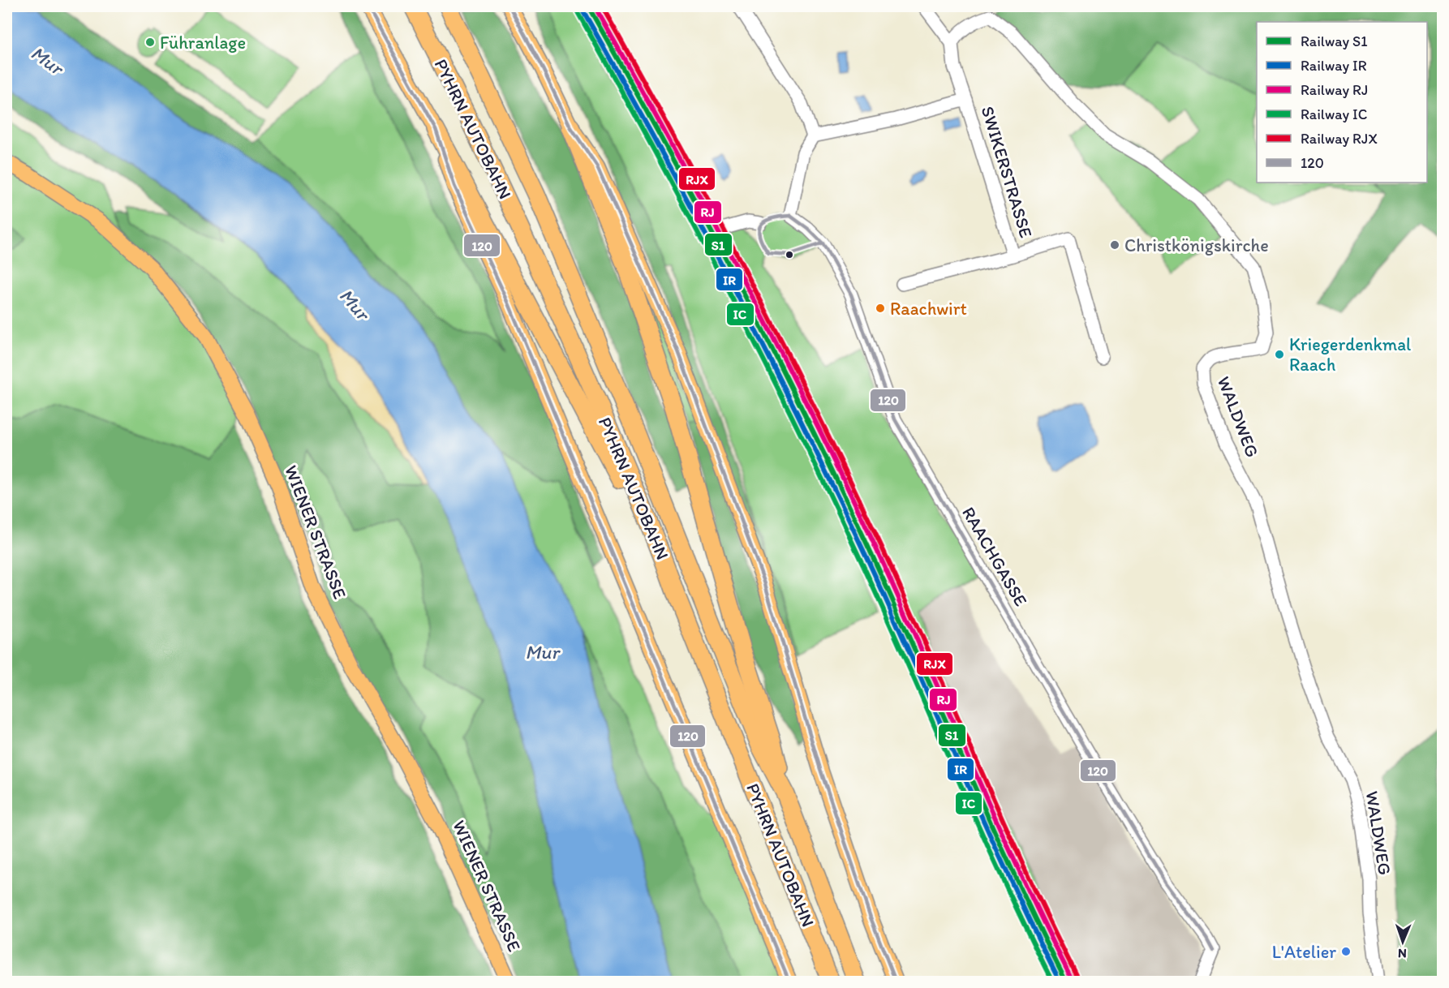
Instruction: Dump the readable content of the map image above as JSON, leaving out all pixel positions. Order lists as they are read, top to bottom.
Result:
{
  "streets": {
    "highway": ["PYHRN AUTOBAHN"],
    "main road": ["WIENER STRASSE"],
    "street": ["SWIKERSTRASSE", "WALDWEG", "RAACHGASSE"]
  },
  "crossings": [
    ["SWIKERSTRASSE", "RAACHGASSE"]
  ],
  "water": ["Mur"],
  "places": [
    "Führanlage",
    "Christkönigskirche",
    "Raachwirt",
    "Kriegerdenkmal Raach",
    "L'Atelier"
  ],
  "lines": [
    "rail line S1",
    "rail line RJ",
    "rail line RJX",
    "transit line 120",
    "rail line IR",
    "rail line IC"
  ],
  "legend": [
    "Railway S1",
    "Railway IR",
    "Railway RJ",
    "Railway IC",
    "Railway RJX",
    "120"
  ],
  "north": "bottom"
}
